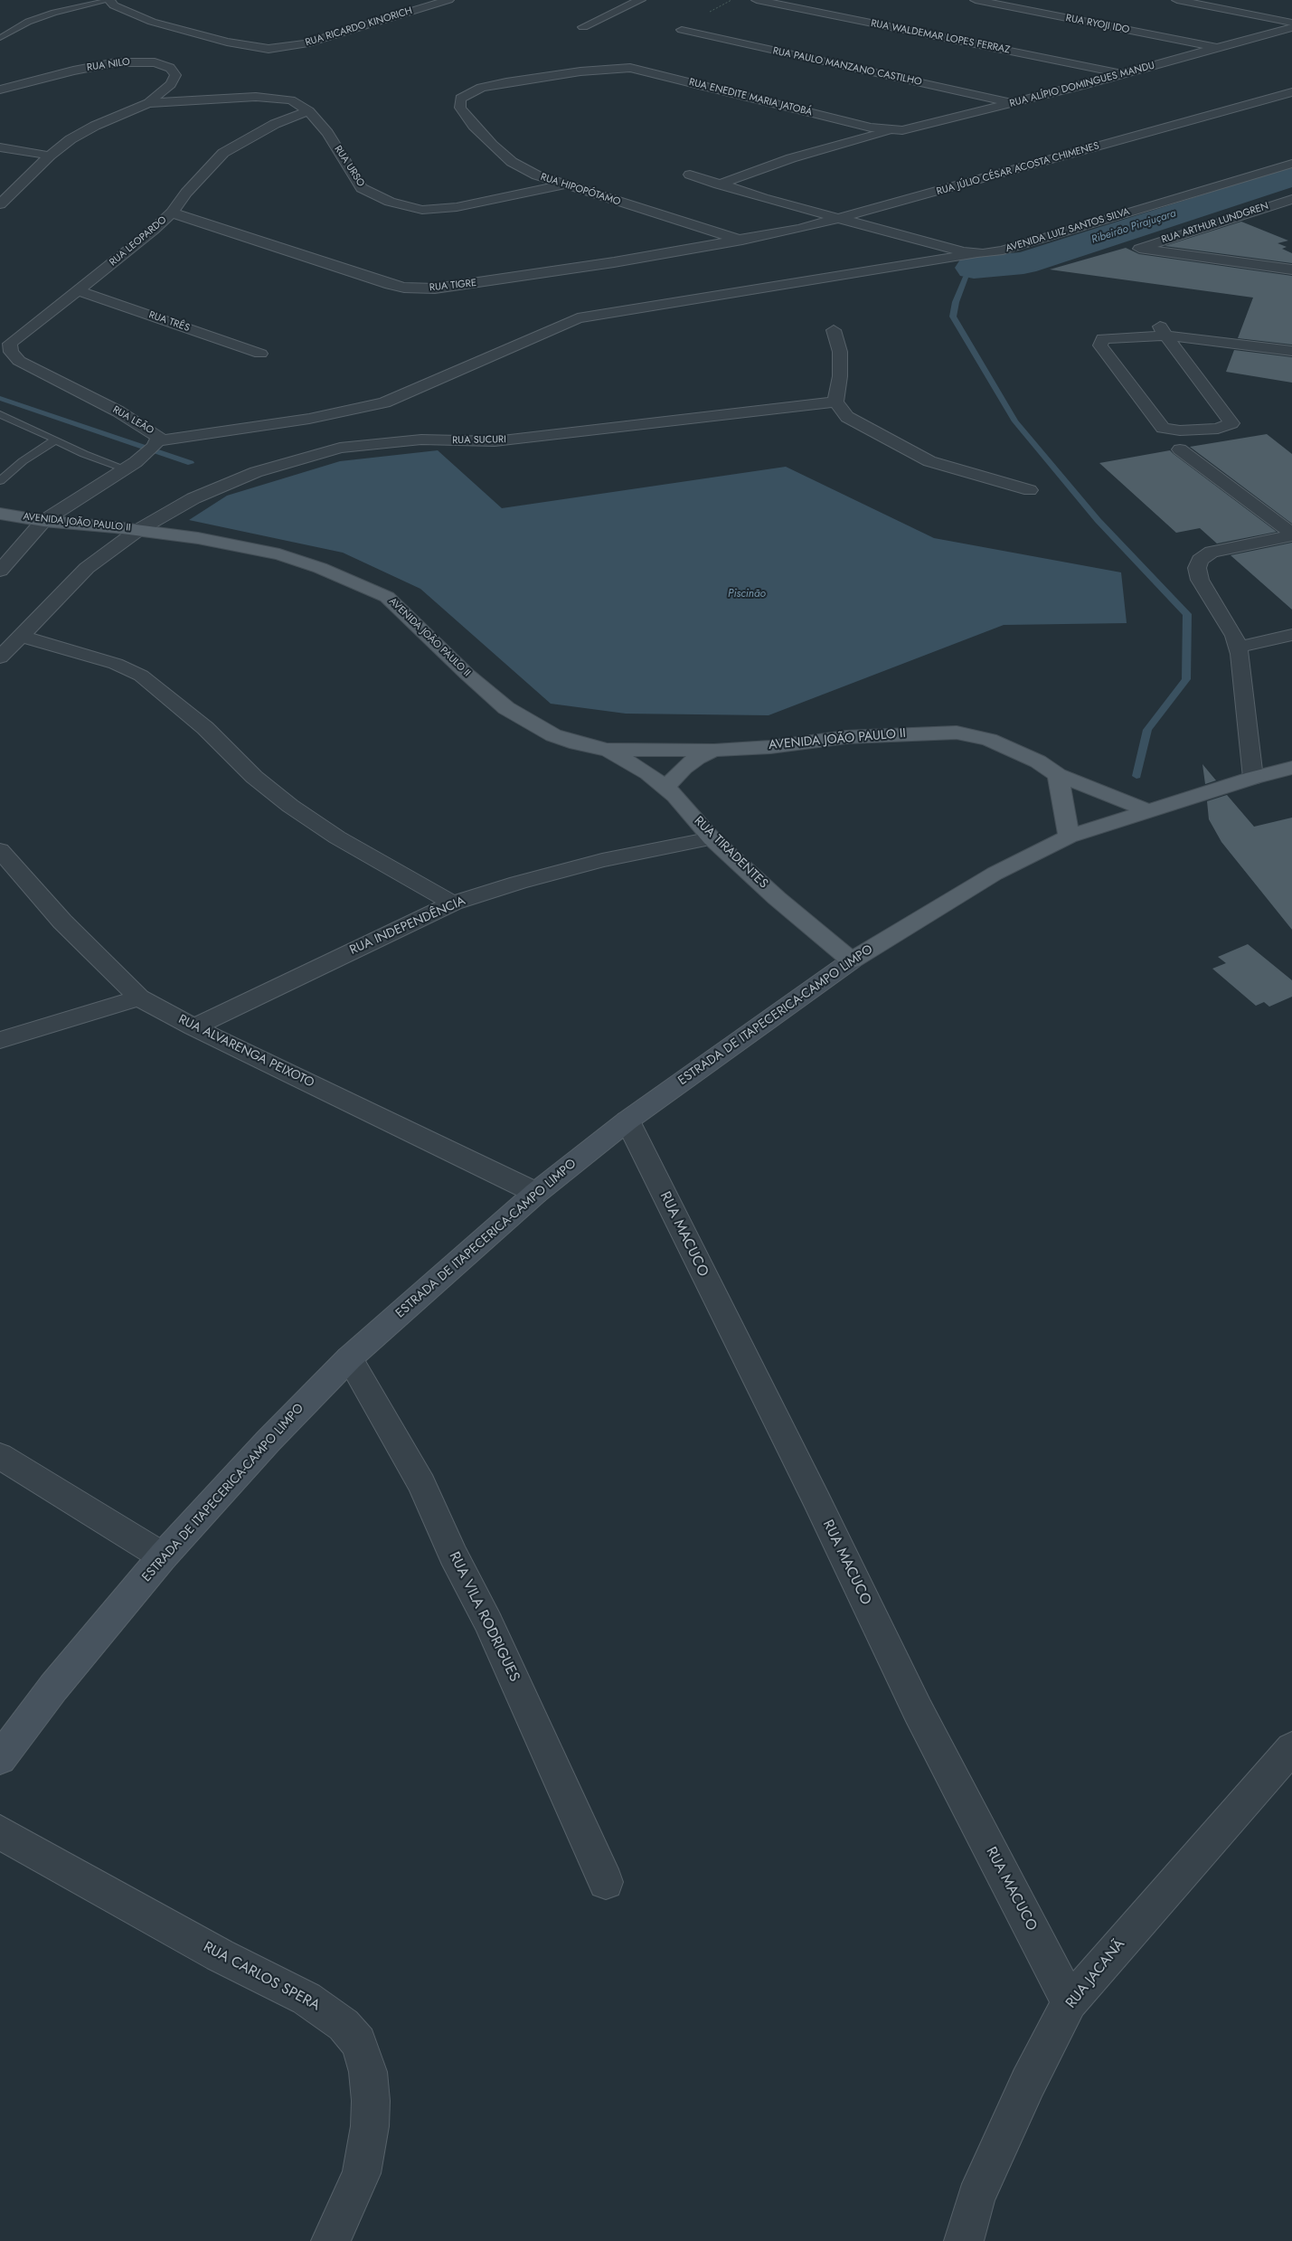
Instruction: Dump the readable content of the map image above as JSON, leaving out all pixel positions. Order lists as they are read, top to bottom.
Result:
{
  "streets": {
    "main road": ["AVENIDA JOÃO PAULO II", "RUA TIRADENTES", "ESTRADA DE ITAPECERICA-CAMPO LIMPO"],
    "street": [
      "RUA RYOJI IDO",
      "RUA RICARDO KINORICH",
      "RUA WALDEMAR LOPES FERRAZ",
      "RUA NILO",
      "RUA PAULO MANZANO CASTILHO",
      "RUA ALÍPIO DOMINGUES MANDU",
      "RUA ENEDITE MARIA JATOBÁ",
      "RUA URSO",
      "RUA JÚLIO CÉSAR ACOSTA CHIMENES",
      "RUA HIPOPÓTAMO",
      "RUA ARTHUR LUNDGREN",
      "AVENIDA LUIZ SANTOS SILVA",
      "RUA LEOPARDO",
      "RUA TIGRE",
      "RUA TRÊS",
      "RUA LEÃO",
      "RUA SUCURI",
      "RUA INDEPENDÊNCIA",
      "RUA ALVARENGA PEIXOTO",
      "RUA MACUCO",
      "RUA VILA RODRIGUES",
      "RUA JACANÃ",
      "RUA CARLOS SPERA"
    ]
  },
  "crossings": [
    ["RUA RYOJI IDO", "RUA ALÍPIO DOMINGUES MANDU"],
    ["RUA WALDEMAR LOPES FERRAZ", "RUA ALÍPIO DOMINGUES MANDU"],
    ["RUA NILO", "RUA URSO"],
    ["RUA PAULO MANZANO CASTILHO", "RUA ALÍPIO DOMINGUES MANDU"],
    ["RUA ALÍPIO DOMINGUES MANDU", "RUA ENEDITE MARIA JATOBÁ"],
    ["RUA ENEDITE MARIA JATOBÁ", "RUA HIPOPÓTAMO"],
    ["RUA URSO", "RUA HIPOPÓTAMO"],
    ["RUA URSO", "RUA LEOPARDO"],
    ["RUA JÚLIO CÉSAR ACOSTA CHIMENES", "RUA HIPOPÓTAMO"],
    ["RUA JÚLIO CÉSAR ACOSTA CHIMENES", "AVENIDA LUIZ SANTOS SILVA"],
    ["RUA JÚLIO CÉSAR ACOSTA CHIMENES", "RUA TIGRE"],
    ["RUA HIPOPÓTAMO", "RUA TIGRE"],
    ["RUA LEOPARDO", "RUA TIGRE"],
    ["RUA LEOPARDO", "RUA TRÊS"],
    ["RUA LEOPARDO", "RUA LEÃO"],
    ["RUA LEÃO", "AVENIDA JOÃO PAULO II"],
    ["RUA SUCURI", "AVENIDA JOÃO PAULO II"],
    ["AVENIDA JOÃO PAULO II", "RUA TIRADENTES"],
    ["AVENIDA JOÃO PAULO II", "ESTRADA DE ITAPECERICA-CAMPO LIMPO"],
    ["RUA TIRADENTES", "RUA INDEPENDÊNCIA"],
    ["RUA TIRADENTES", "ESTRADA DE ITAPECERICA-CAMPO LIMPO"],
    ["RUA INDEPENDÊNCIA", "RUA ALVARENGA PEIXOTO"],
    ["ESTRADA DE ITAPECERICA-CAMPO LIMPO", "RUA ALVARENGA PEIXOTO"],
    ["ESTRADA DE ITAPECERICA-CAMPO LIMPO", "RUA MACUCO"],
    ["ESTRADA DE ITAPECERICA-CAMPO LIMPO", "RUA VILA RODRIGUES"],
    ["RUA MACUCO", "RUA JACANÃ"]
  ],
  "water": ["Ribeirão Pirajuçara", "Piscinão"]
}
